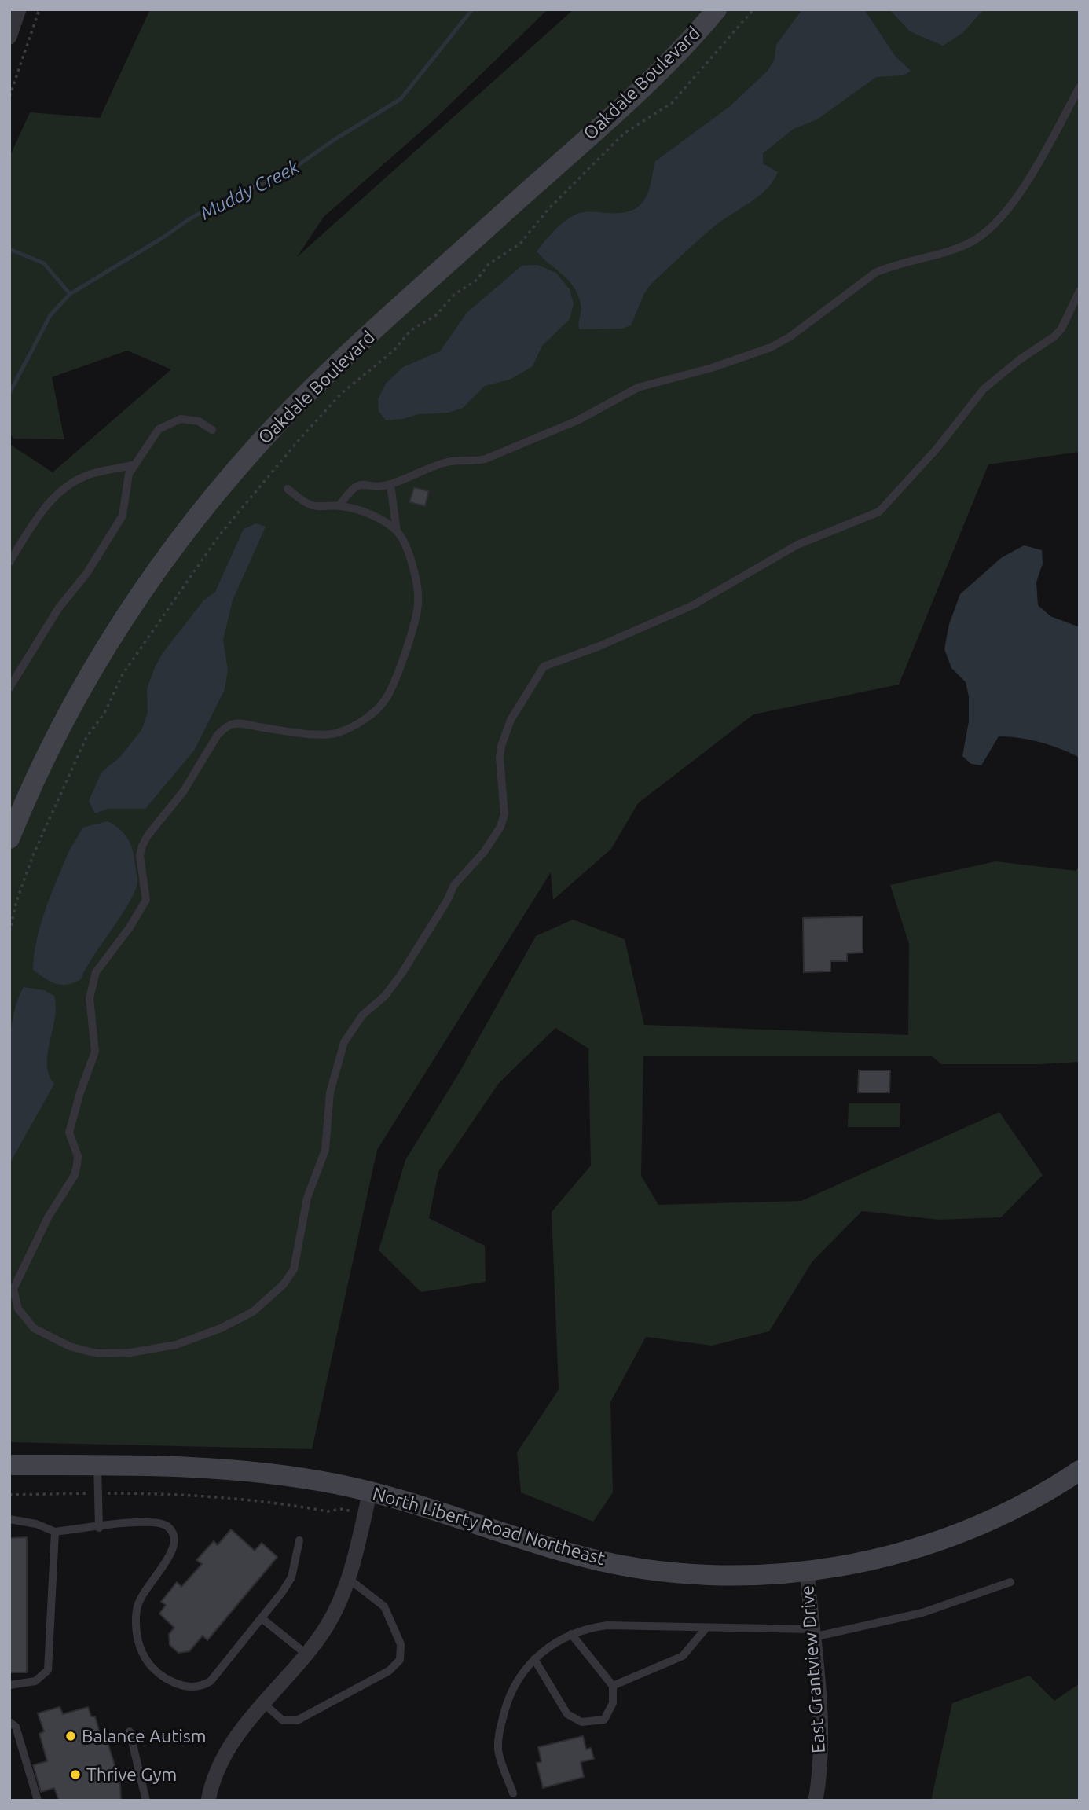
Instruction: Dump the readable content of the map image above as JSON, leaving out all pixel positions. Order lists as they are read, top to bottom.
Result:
{
  "streets": {
    "main road": ["Oakdale Boulevard", "North Liberty Road Northeast"],
    "street": ["East Grantview Drive"]
  },
  "crossings": [
    ["North Liberty Road Northeast", "East Grantview Drive"]
  ],
  "water": ["Muddy Creek"],
  "places": ["Balance Autism", "Thrive Gym"]
}
